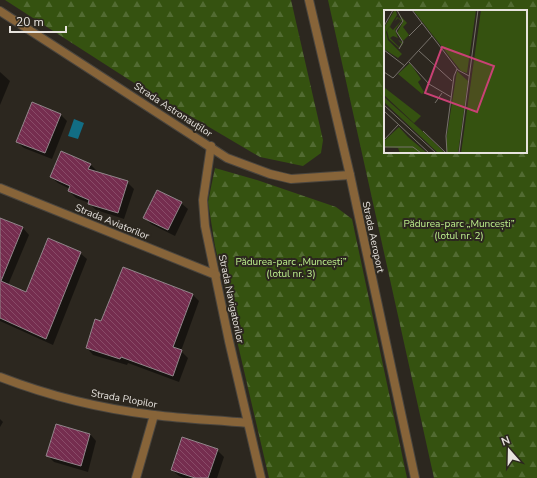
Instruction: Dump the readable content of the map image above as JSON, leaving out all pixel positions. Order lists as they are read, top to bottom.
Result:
{
  "streets": {
    "street": [
      "Strada Astronauților",
      "Strada Aviatorilor",
      "Strada Aeroport",
      "Strada Navigatorilor",
      "Strada Plopilor"
    ]
  },
  "crossings": [
    ["Strada Astronauților", "Strada Aeroport"],
    ["Strada Astronauților", "Strada Navigatorilor"],
    ["Strada Aviatorilor", "Strada Navigatorilor"],
    ["Strada Navigatorilor", "Strada Plopilor"]
  ],
  "parks": ["Pădurea-parc „Muncești” (lotul nr. 2)", "Pădurea-parc „Muncești” (lotul nr. 3)"],
  "scale_bar": "20 m",
  "north": "top"
}
